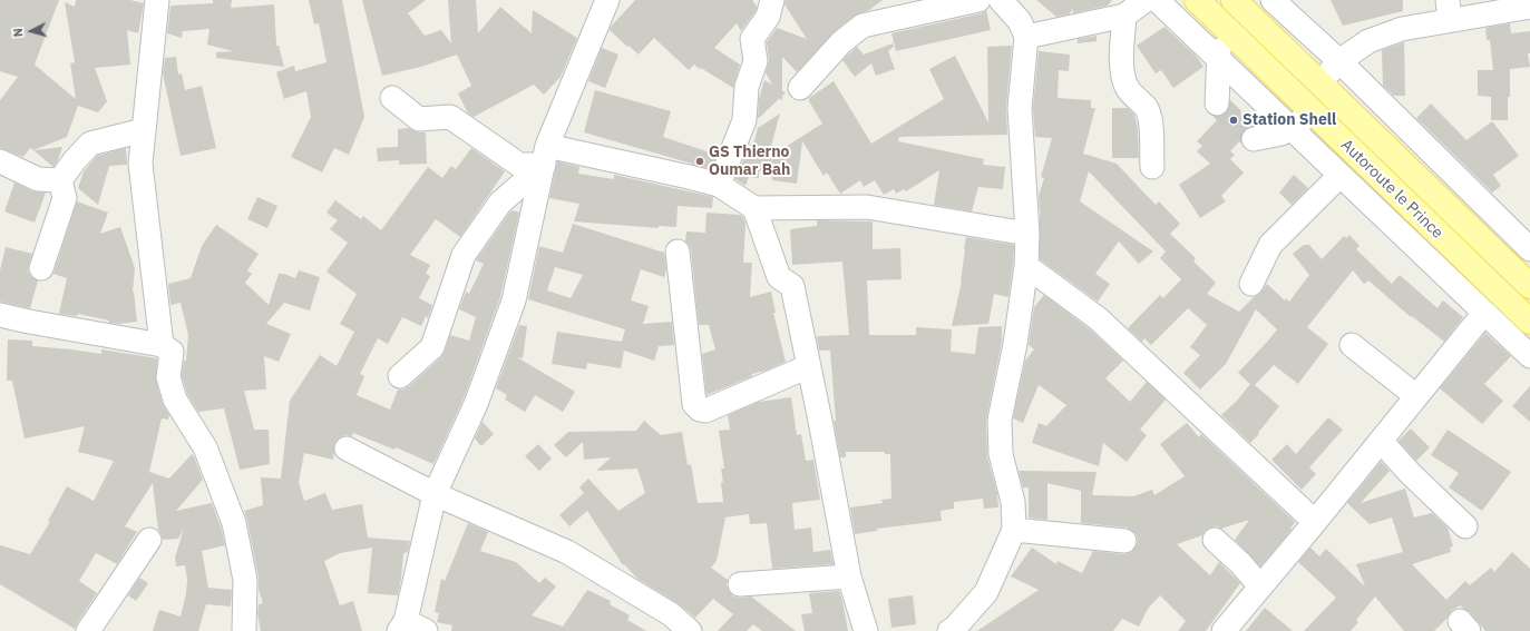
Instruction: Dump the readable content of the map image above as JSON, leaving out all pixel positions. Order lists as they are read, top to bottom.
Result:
{
  "streets": {
    "main road": ["Autoroute le Prince"]
  },
  "places": ["Station Shell", "GS Thierno Oumar Bah"],
  "north": "left"
}
